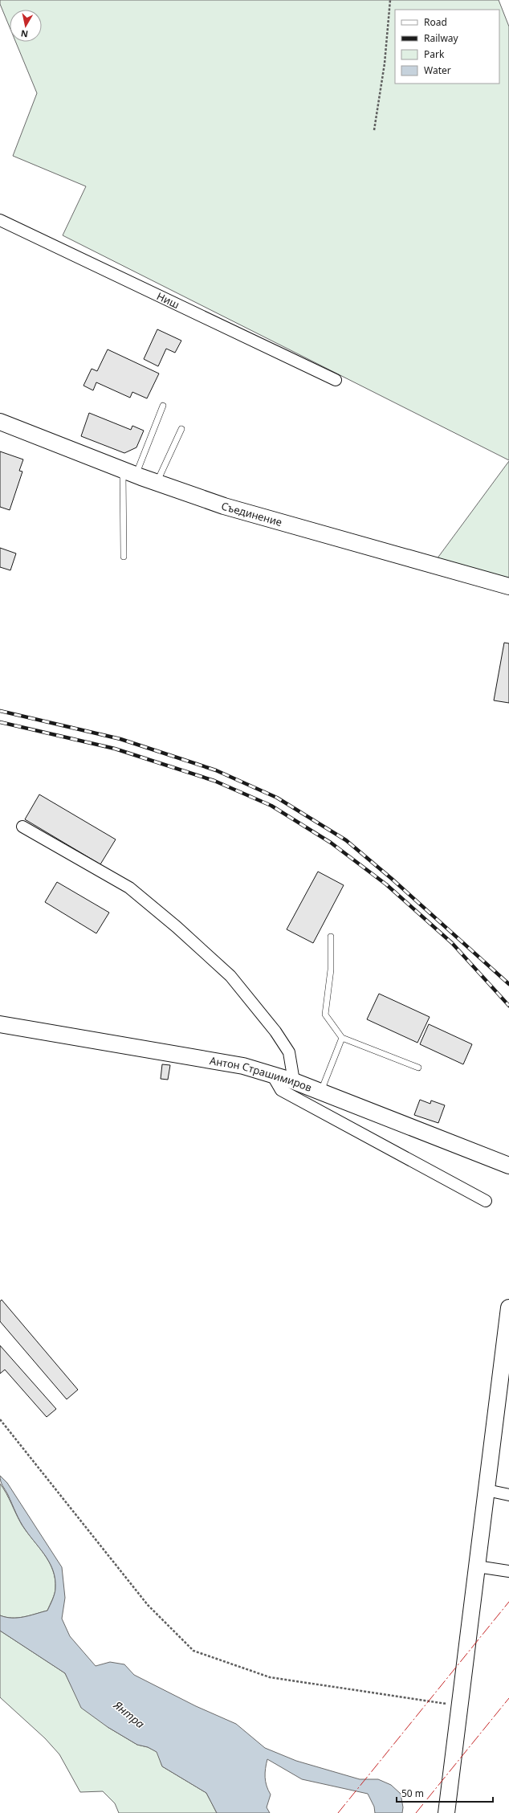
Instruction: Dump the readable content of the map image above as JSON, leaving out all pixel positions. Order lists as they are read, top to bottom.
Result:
{
  "streets": {
    "main road": ["Съединение", "Антон Страшимиров"],
    "street": ["Ниш"]
  },
  "water": ["Янтра"],
  "legend": [
    "Road",
    "Railway",
    "Park",
    "Water"
  ],
  "scale_bar": "50 m",
  "north": "bottom"
}
